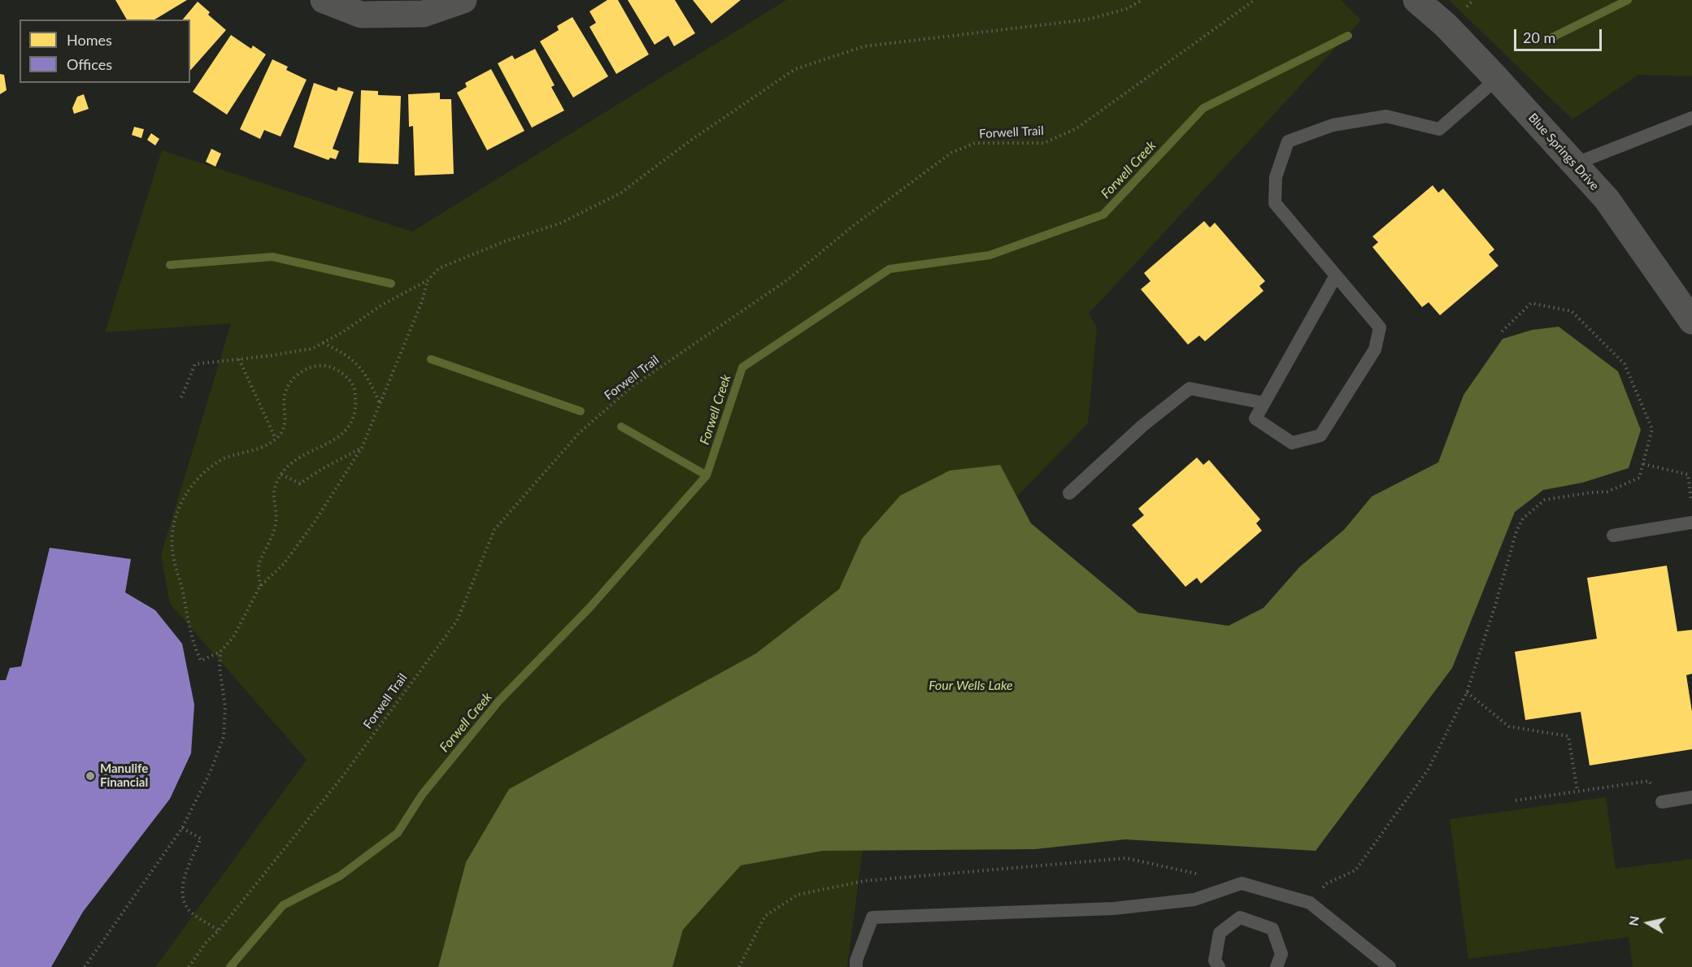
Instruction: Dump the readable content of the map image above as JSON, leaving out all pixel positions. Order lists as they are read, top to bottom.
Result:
{
  "streets": {
    "street": ["Blue Springs Drive"],
    "path": ["Forwell Trail"]
  },
  "water": ["Forwell Creek", "Four Wells Lake"],
  "places": ["Manulife Financial"],
  "legend": ["Homes", "Offices"],
  "scale_bar": "20 m",
  "north": "left"
}
